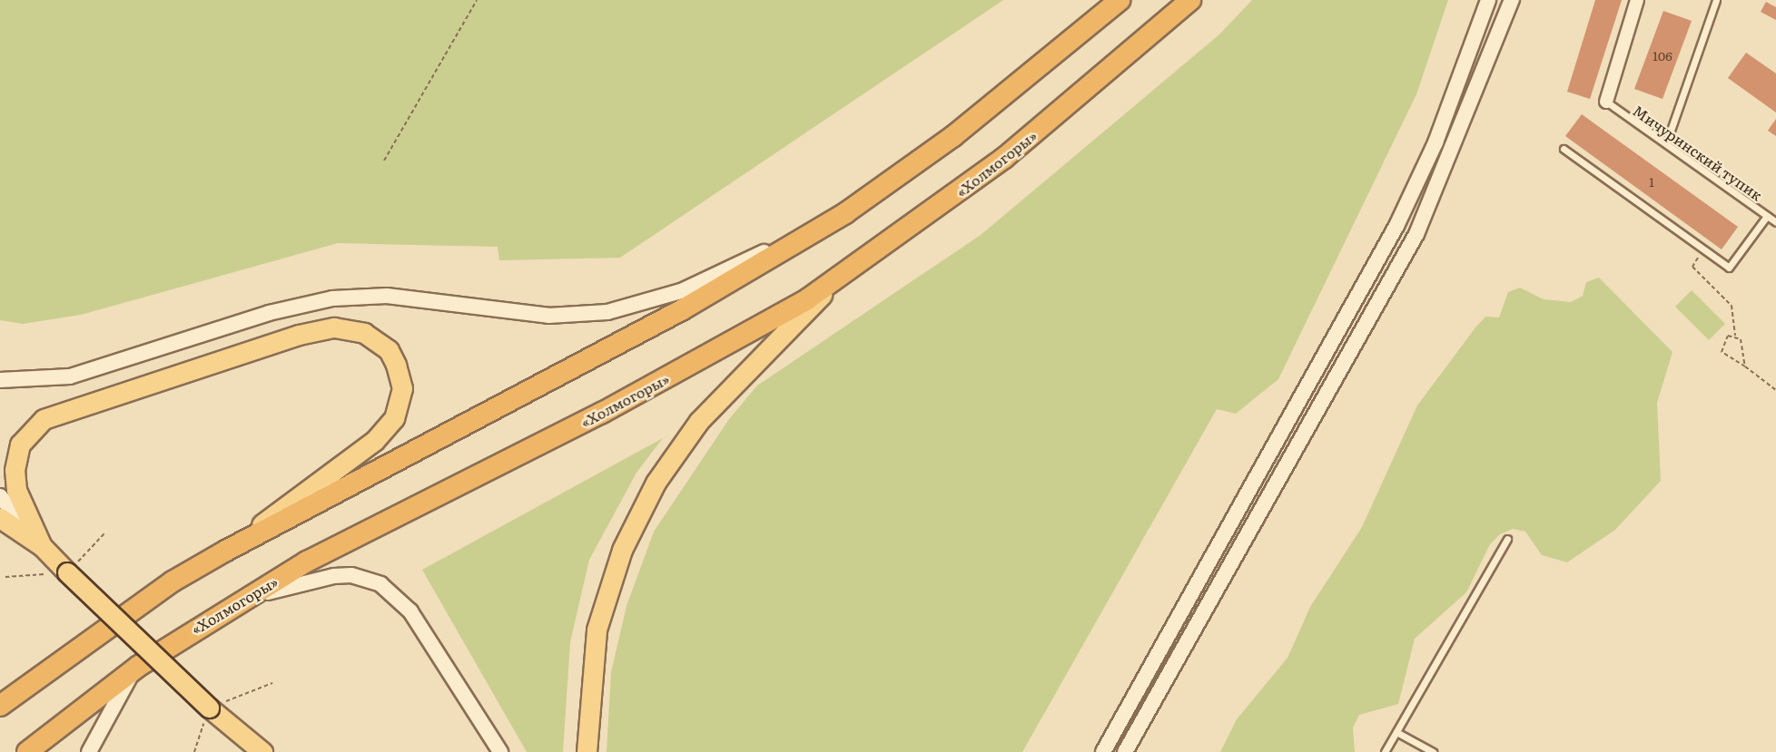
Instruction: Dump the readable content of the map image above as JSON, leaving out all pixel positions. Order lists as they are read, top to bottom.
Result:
{
  "streets": {
    "highway": ["«Холмогоры»"],
    "lane": ["Мичуринский тупик"]
  },
  "house_numbers": ["106", "1"]
}
